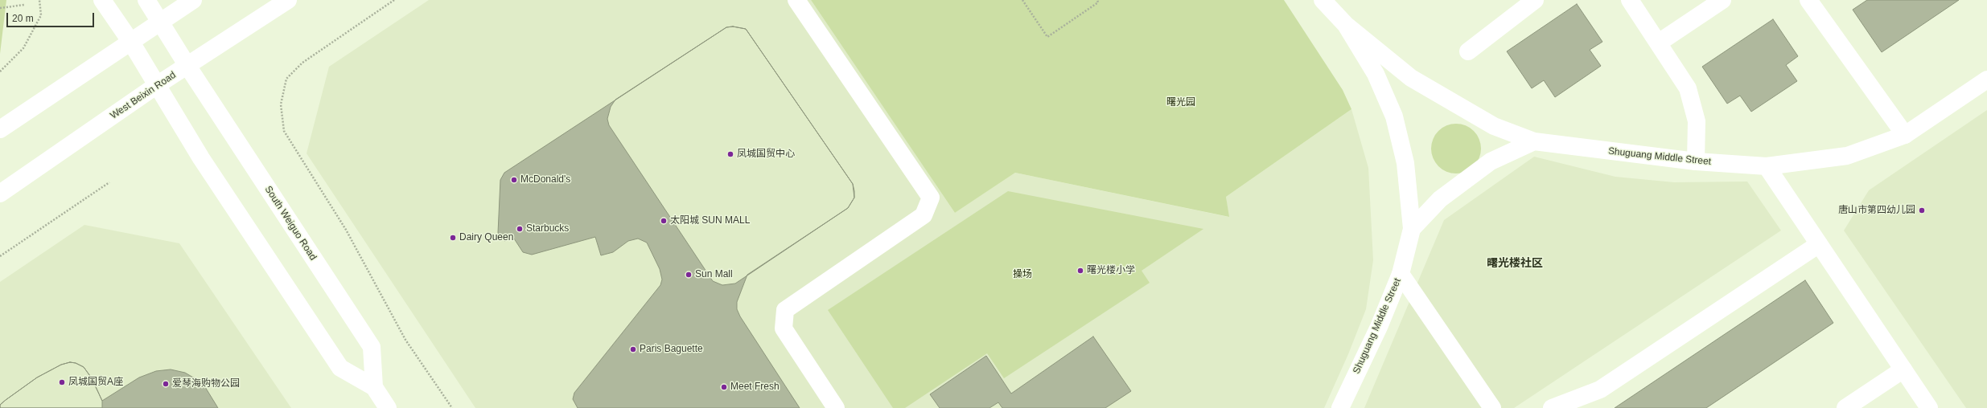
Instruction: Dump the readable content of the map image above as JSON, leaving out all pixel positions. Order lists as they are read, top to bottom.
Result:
{
  "streets": {
    "street": ["West Beixin Road", "Shuguang Middle Street", "South Weiguo Road"]
  },
  "crossings": [
    ["West Beixin Road", "South Weiguo Road"]
  ],
  "districts": ["曙光楼社区"],
  "parks": ["曙光园", "操场"],
  "places": [
    "凤城国贸中心",
    "McDonald's",
    "唐山市第四幼儿园",
    "太阳城 SUN MALL",
    "Starbucks",
    "Dairy Queen",
    "曙光楼小学",
    "Sun Mall",
    "Paris Baguette",
    "凤城国贸A座",
    "爱琴海购物公园",
    "Meet Fresh"
  ],
  "scale_bar": "20 m"
}
